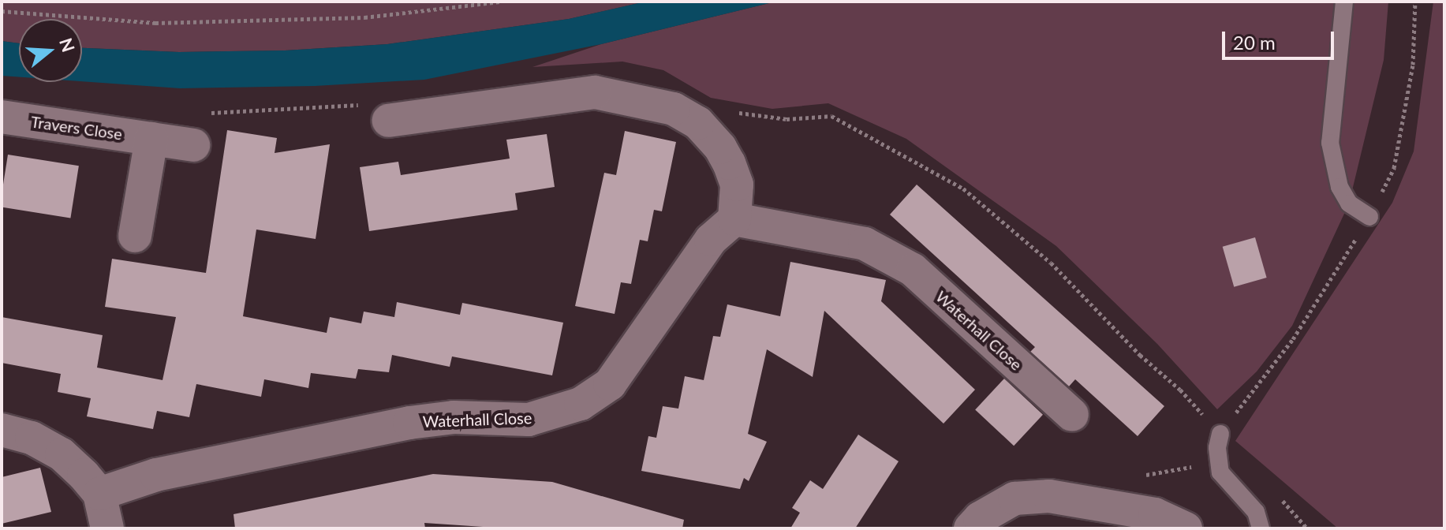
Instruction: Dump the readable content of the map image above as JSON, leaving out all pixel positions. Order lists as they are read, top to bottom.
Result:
{
  "streets": {
    "street": ["Travers Close", "Waterhall Close"]
  },
  "scale_bar": "20 m",
  "north": "right"
}
